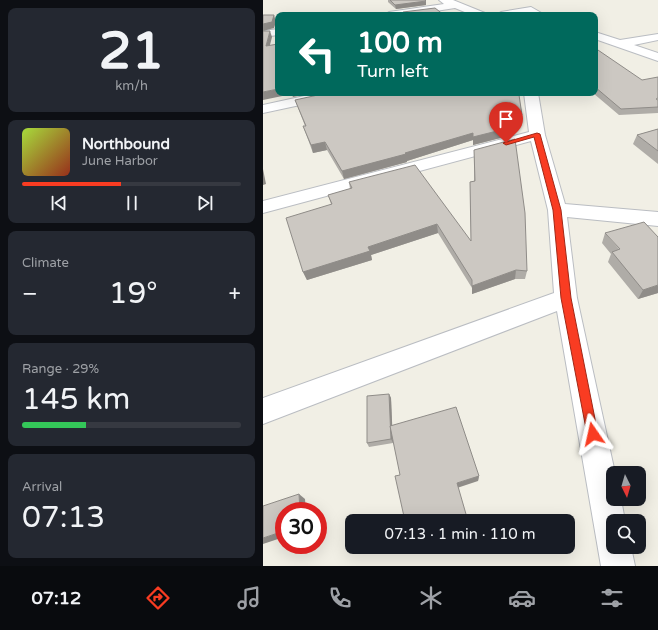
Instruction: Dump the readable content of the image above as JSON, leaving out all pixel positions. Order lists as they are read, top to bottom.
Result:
{
  "north": "bottom",
  "page": {
    "tile": [
      ["21", "km/h"],
      "Climate",
      ["Range · 29%", "145 km"],
      ["Arrival", "07:13"]
    ],
    "turn": ["100 m", "Turn left"],
    "song": ["Northbound", "June Harbor"],
    "heat": ["−", "19°", "+"],
    "limit": "30",
    "trip": "07:13 · 1 min · 110 m",
    "tabs": "07:12"
  }
}
